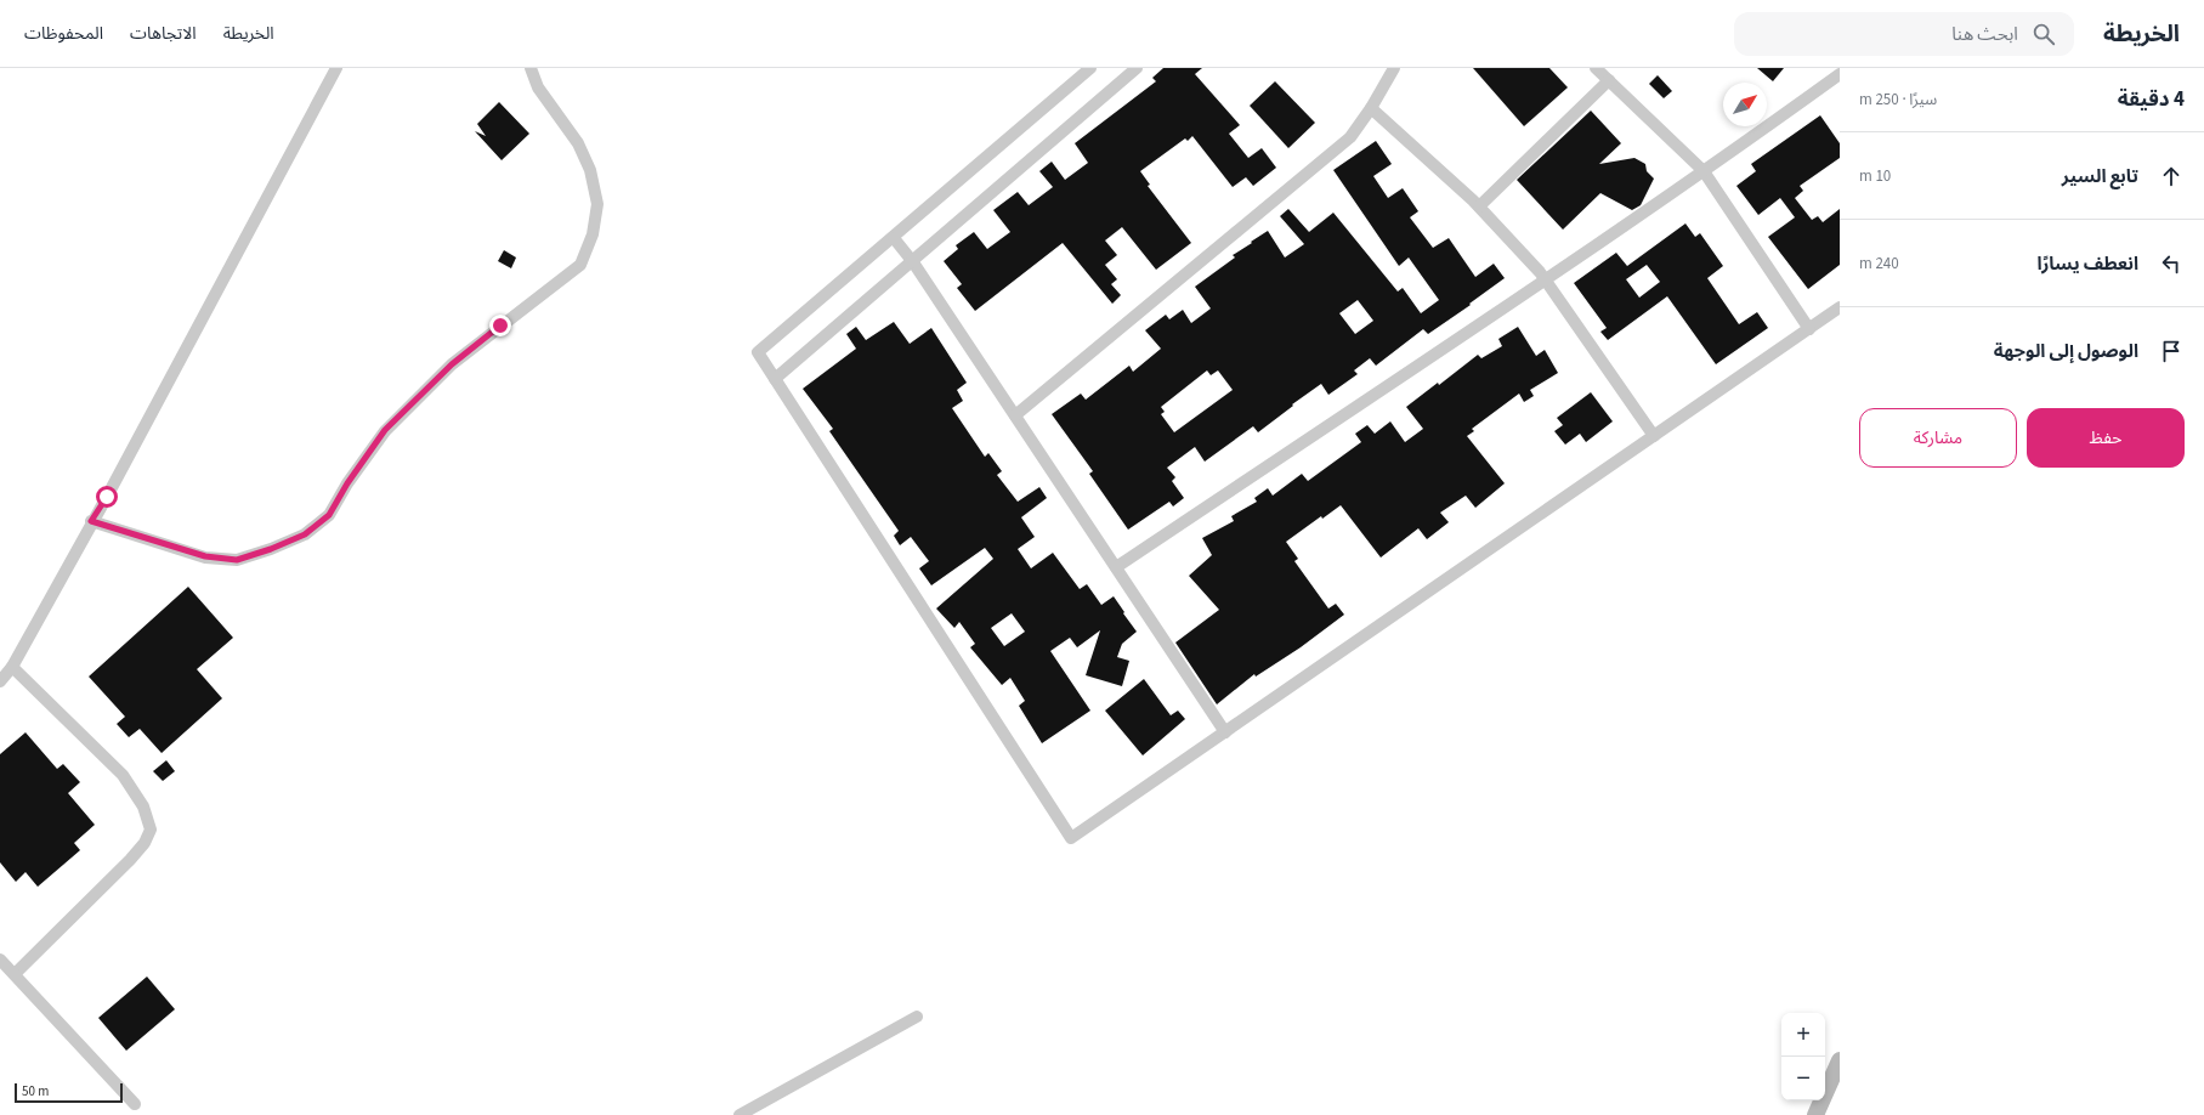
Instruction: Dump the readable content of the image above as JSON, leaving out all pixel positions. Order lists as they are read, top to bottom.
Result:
{
  "scale_bar": "50 m",
  "north": "top right",
  "page": {
    "header": "الخريطة",
    "search": "ابحث هنا",
    "nav": ["الخريطة", "الاتجاهات", "المحفوظات"],
    "heading": ["4 دقيقة", "سيرًا · 250 m"],
    "list": [
      ["تابع السير", "10 m"],
      ["انعطف يسارًا", "240 m"],
      "الوصول إلى الوجهة"
    ],
    "buttons": ["حفظ", "مشاركة"],
    "map_buttons": ["+", "−"],
    "scale": "50 m"
  }
}
